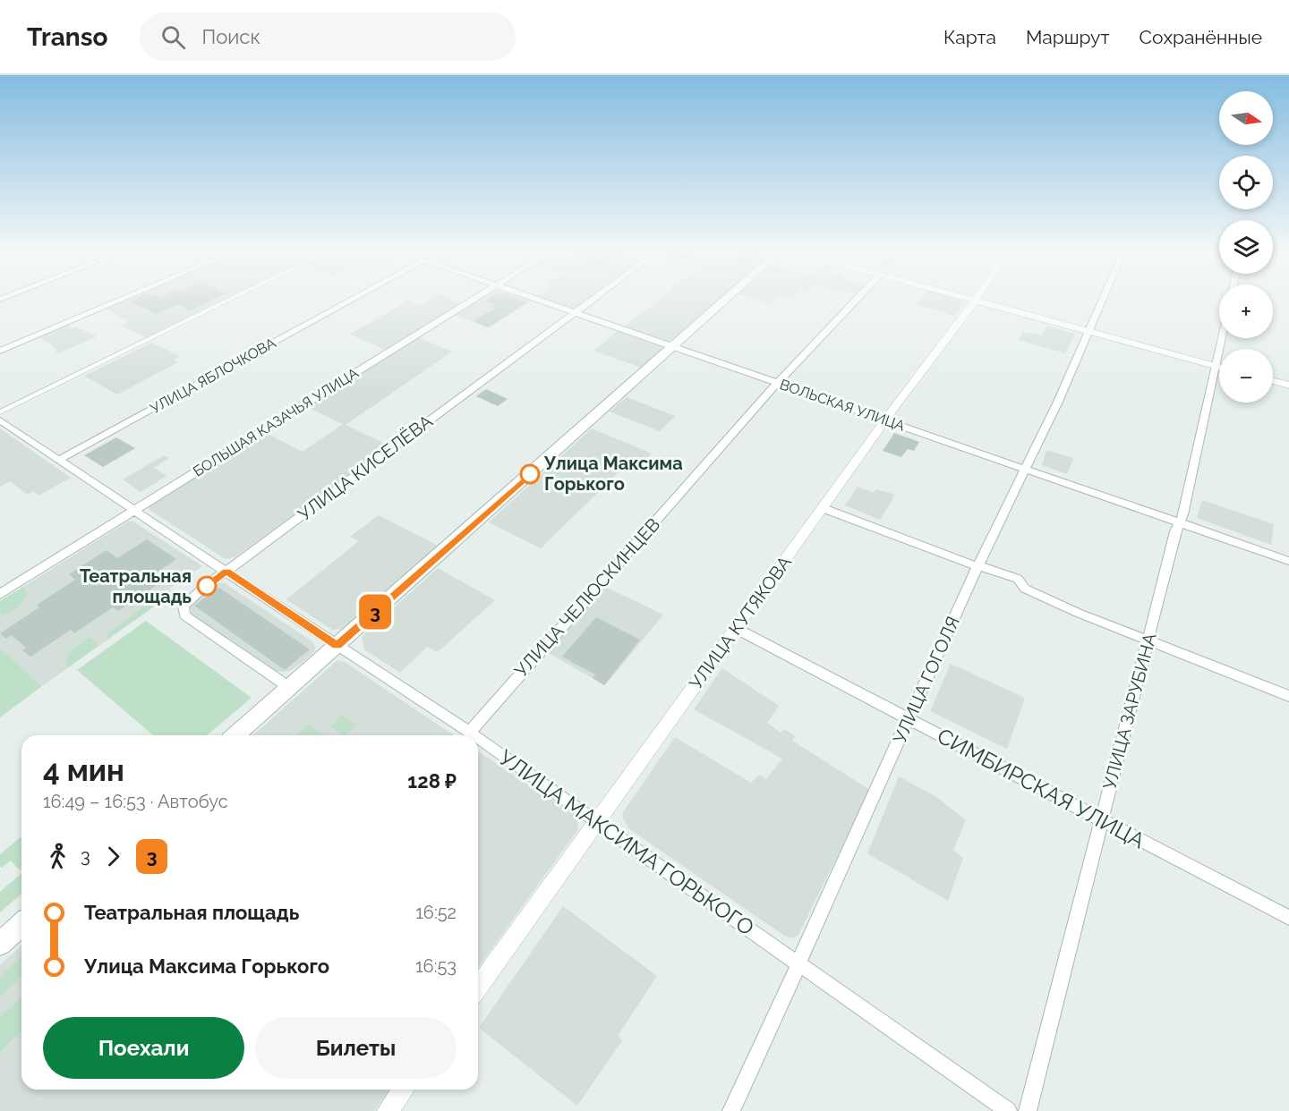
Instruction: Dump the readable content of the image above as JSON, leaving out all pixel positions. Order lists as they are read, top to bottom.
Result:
{
  "streets": {
    "street": [
      "УЛИЦА ЯБЛОЧКОВА",
      "ВОЛЬСКАЯ УЛИЦА",
      "БОЛЬШАЯ КАЗАЧЬЯ УЛИЦА",
      "УЛИЦА КИСЕЛЁВА",
      "УЛИЦА ЧЕЛЮСКИНЦЕВ",
      "УЛИЦА КУТЯКОВА",
      "УЛИЦА ГОГОЛЯ",
      "УЛИЦА ЗАРУБИНА",
      "СИМБИРСКАЯ УЛИЦА",
      "УЛИЦА МАКСИМА ГОРЬКОГО"
    ]
  },
  "crossings": [
    ["УЛИЦА ЯБЛОЧКОВА", "УЛИЦА МАКСИМА ГОРЬКОГО"],
    ["ВОЛЬСКАЯ УЛИЦА", "УЛИЦА КИСЕЛЁВА"],
    ["ВОЛЬСКАЯ УЛИЦА", "УЛИЦА ЧЕЛЮСКИНЦЕВ"],
    ["ВОЛЬСКАЯ УЛИЦА", "УЛИЦА КУТЯКОВА"],
    ["ВОЛЬСКАЯ УЛИЦА", "УЛИЦА ГОГОЛЯ"],
    ["ВОЛЬСКАЯ УЛИЦА", "УЛИЦА ЗАРУБИНА"],
    ["БОЛЬШАЯ КАЗАЧЬЯ УЛИЦА", "УЛИЦА МАКСИМА ГОРЬКОГО"],
    ["УЛИЦА КИСЕЛЁВА", "УЛИЦА МАКСИМА ГОРЬКОГО"],
    ["УЛИЦА ЧЕЛЮСКИНЦЕВ", "УЛИЦА МАКСИМА ГОРЬКОГО"],
    ["УЛИЦА КУТЯКОВА", "СИМБИРСКАЯ УЛИЦА"],
    ["УЛИЦА КУТЯКОВА", "УЛИЦА МАКСИМА ГОРЬКОГО"],
    ["УЛИЦА ГОГОЛЯ", "СИМБИРСКАЯ УЛИЦА"],
    ["УЛИЦА ГОГОЛЯ", "УЛИЦА МАКСИМА ГОРЬКОГО"],
    ["УЛИЦА ЗАРУБИНА", "СИМБИРСКАЯ УЛИЦА"]
  ],
  "places": ["Улица Максима Горького", "Театральная площадь"],
  "lines": ["bus line 3"],
  "north": "right",
  "page": {
    "header": "Transo",
    "search": "Поиск",
    "nav": ["Карта", "Маршрут", "Сохранённые"],
    "on_map": "3",
    "map_buttons": ["+", "−"],
    "heading": ["4 мин", "16:49 – 16:53 · Автобус", "128 ₽"],
    "legs": ["3", "3"],
    "list": [
      {
        "name": "Театральная площадь",
        "value": "16:52"
      },
      {
        "name": "Улица Максима Горького",
        "value": "16:53"
      }
    ],
    "buttons": ["Поехали", "Билеты"]
  }
}
